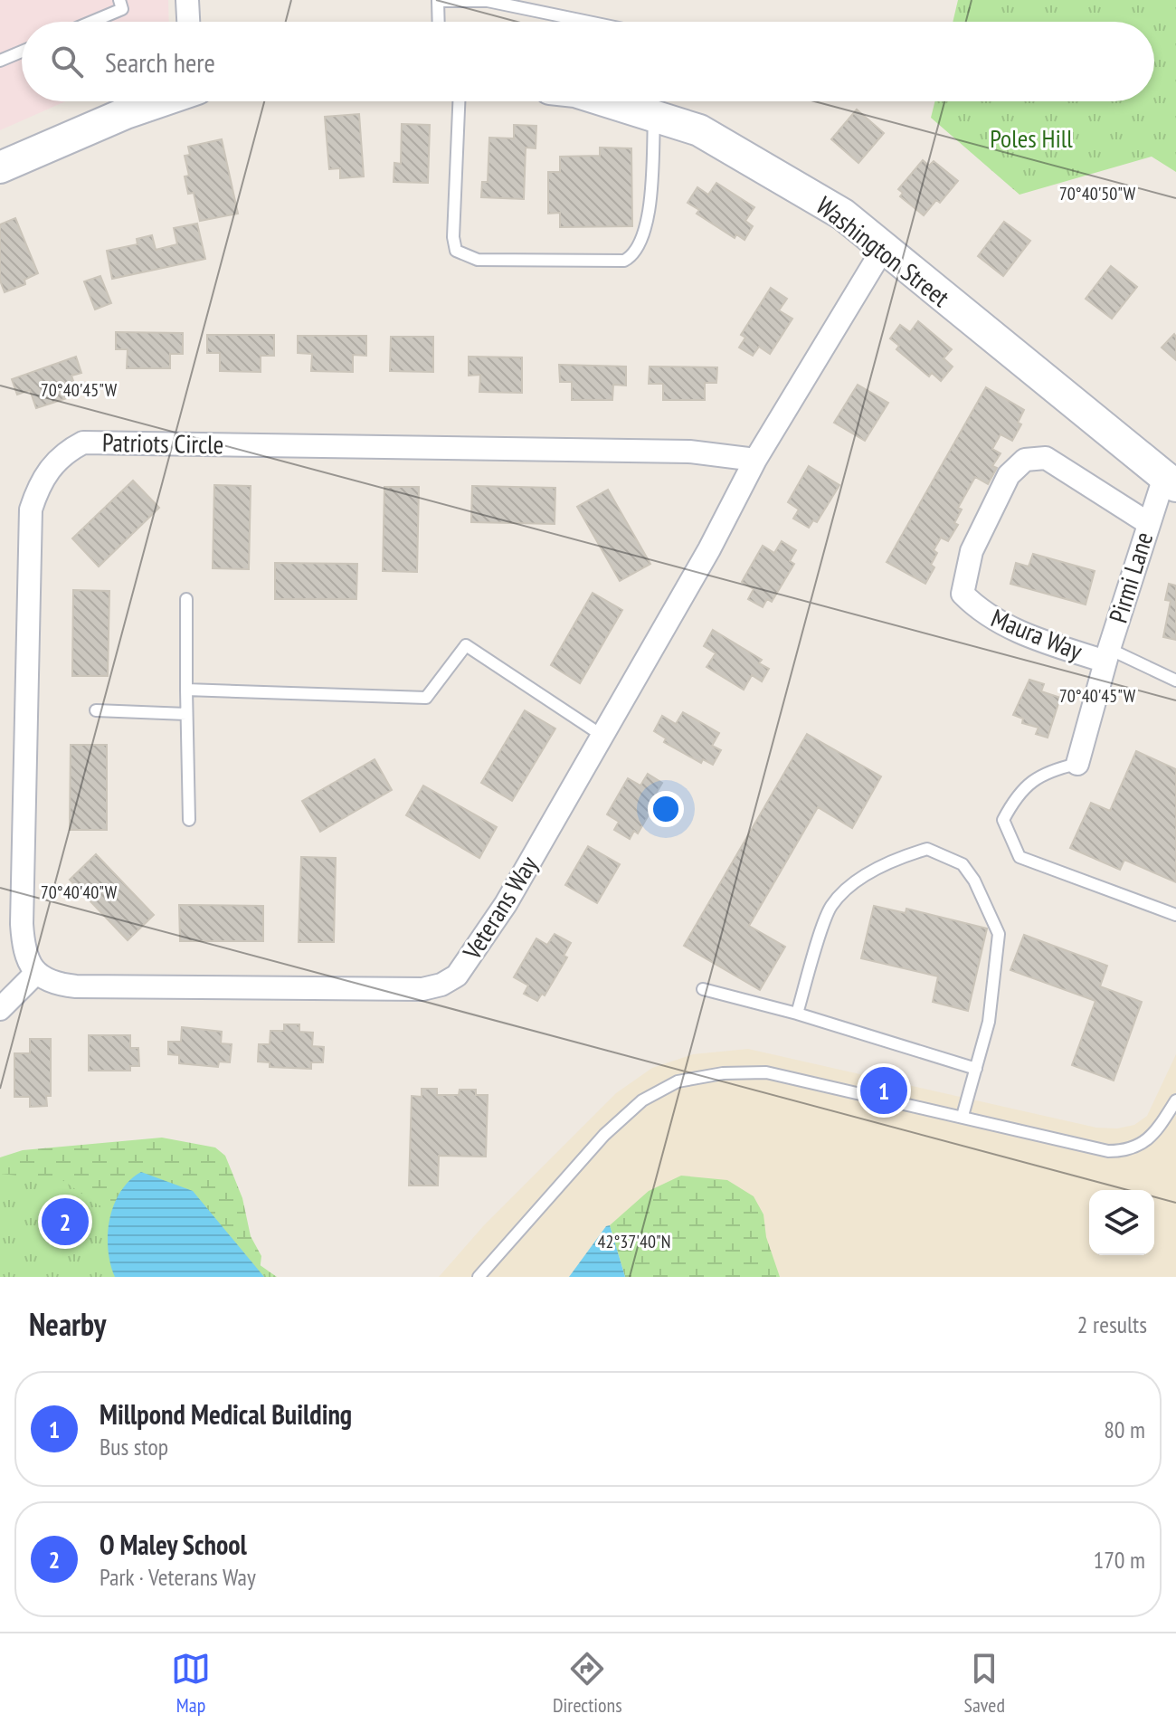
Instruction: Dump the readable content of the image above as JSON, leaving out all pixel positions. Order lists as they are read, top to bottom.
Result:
{
  "streets": {
    "main road": ["Washington Street"],
    "street": [
      "Patriots Circle",
      "Pirmi Lane",
      "Maura Way",
      "Veterans Way"
    ]
  },
  "crossings": [
    ["Washington Street", "Pirmi Lane"],
    ["Washington Street", "Veterans Way"],
    ["Patriots Circle", "Veterans Way"],
    ["Pirmi Lane", "Maura Way"]
  ],
  "parks": ["Poles Hill"],
  "page": {
    "search": "Search here",
    "pins": ["1", "2"],
    "heading": ["Nearby", "2 results"],
    "list": [
      {
        "mark": "1",
        "name": "Millpond Medical Building",
        "note": "Bus stop",
        "value": "80 m"
      },
      {
        "mark": "2",
        "name": "O Maley School",
        "note": "Park · Veterans Way",
        "value": "170 m"
      }
    ],
    "nav": ["Map", "Directions", "Saved"]
  },
  "coordinates": [
    "70°40'50\"W",
    "70°40'45\"W",
    "70°40'40\"W",
    "42°37'40\"N"
  ]
}
